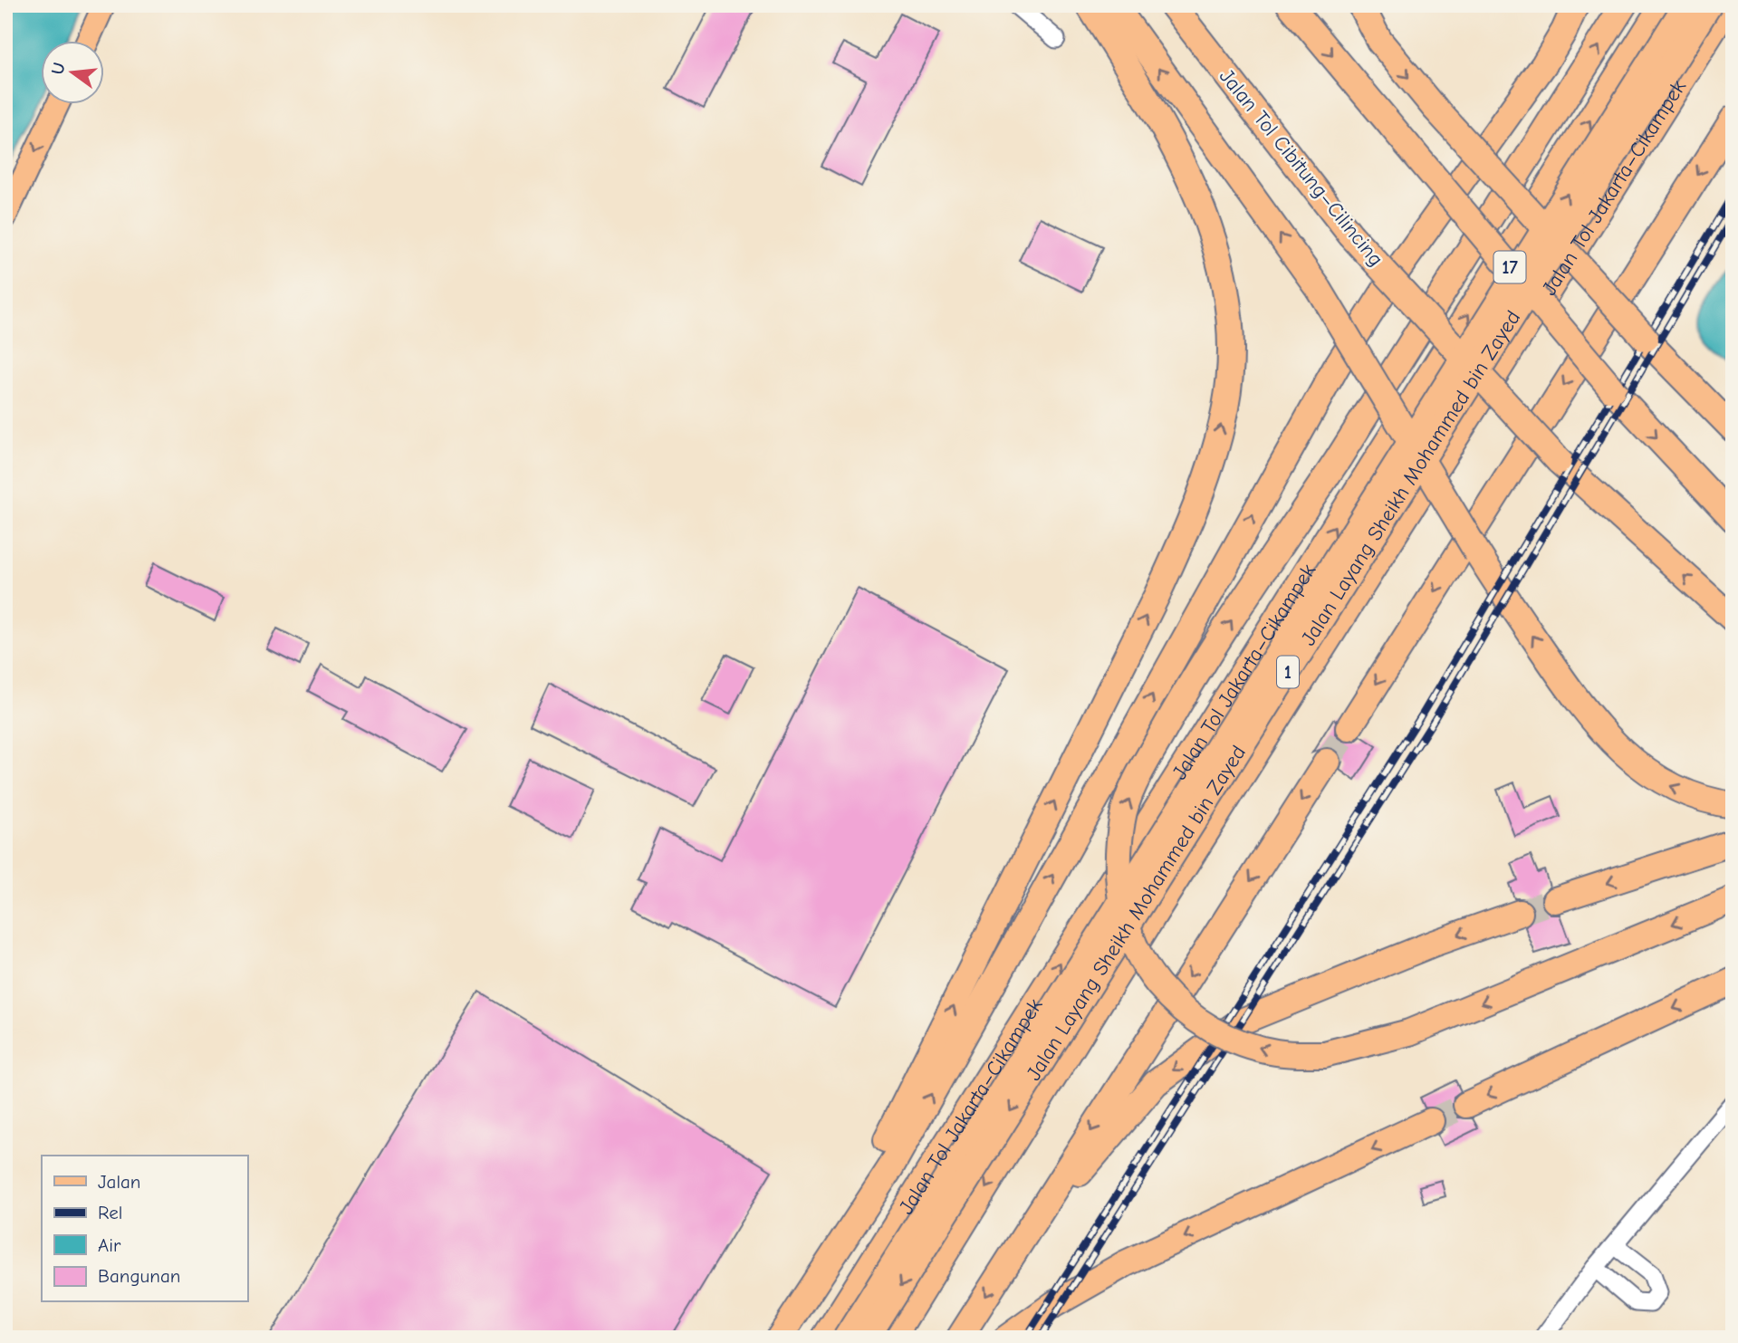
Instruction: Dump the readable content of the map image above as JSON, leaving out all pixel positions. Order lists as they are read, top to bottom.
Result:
{
  "streets": {
    "highway": [
      "Jalan Tol Cibitung–Cilincing",
      "Jalan Tol Jakarta–Cikampek",
      "17",
      "Jalan Layang Sheikh Mohammed bin Zayed",
      "1"
    ]
  },
  "legend": [
    "Jalan",
    "Rel",
    "Air",
    "Bangunan"
  ],
  "north": "left"
}
